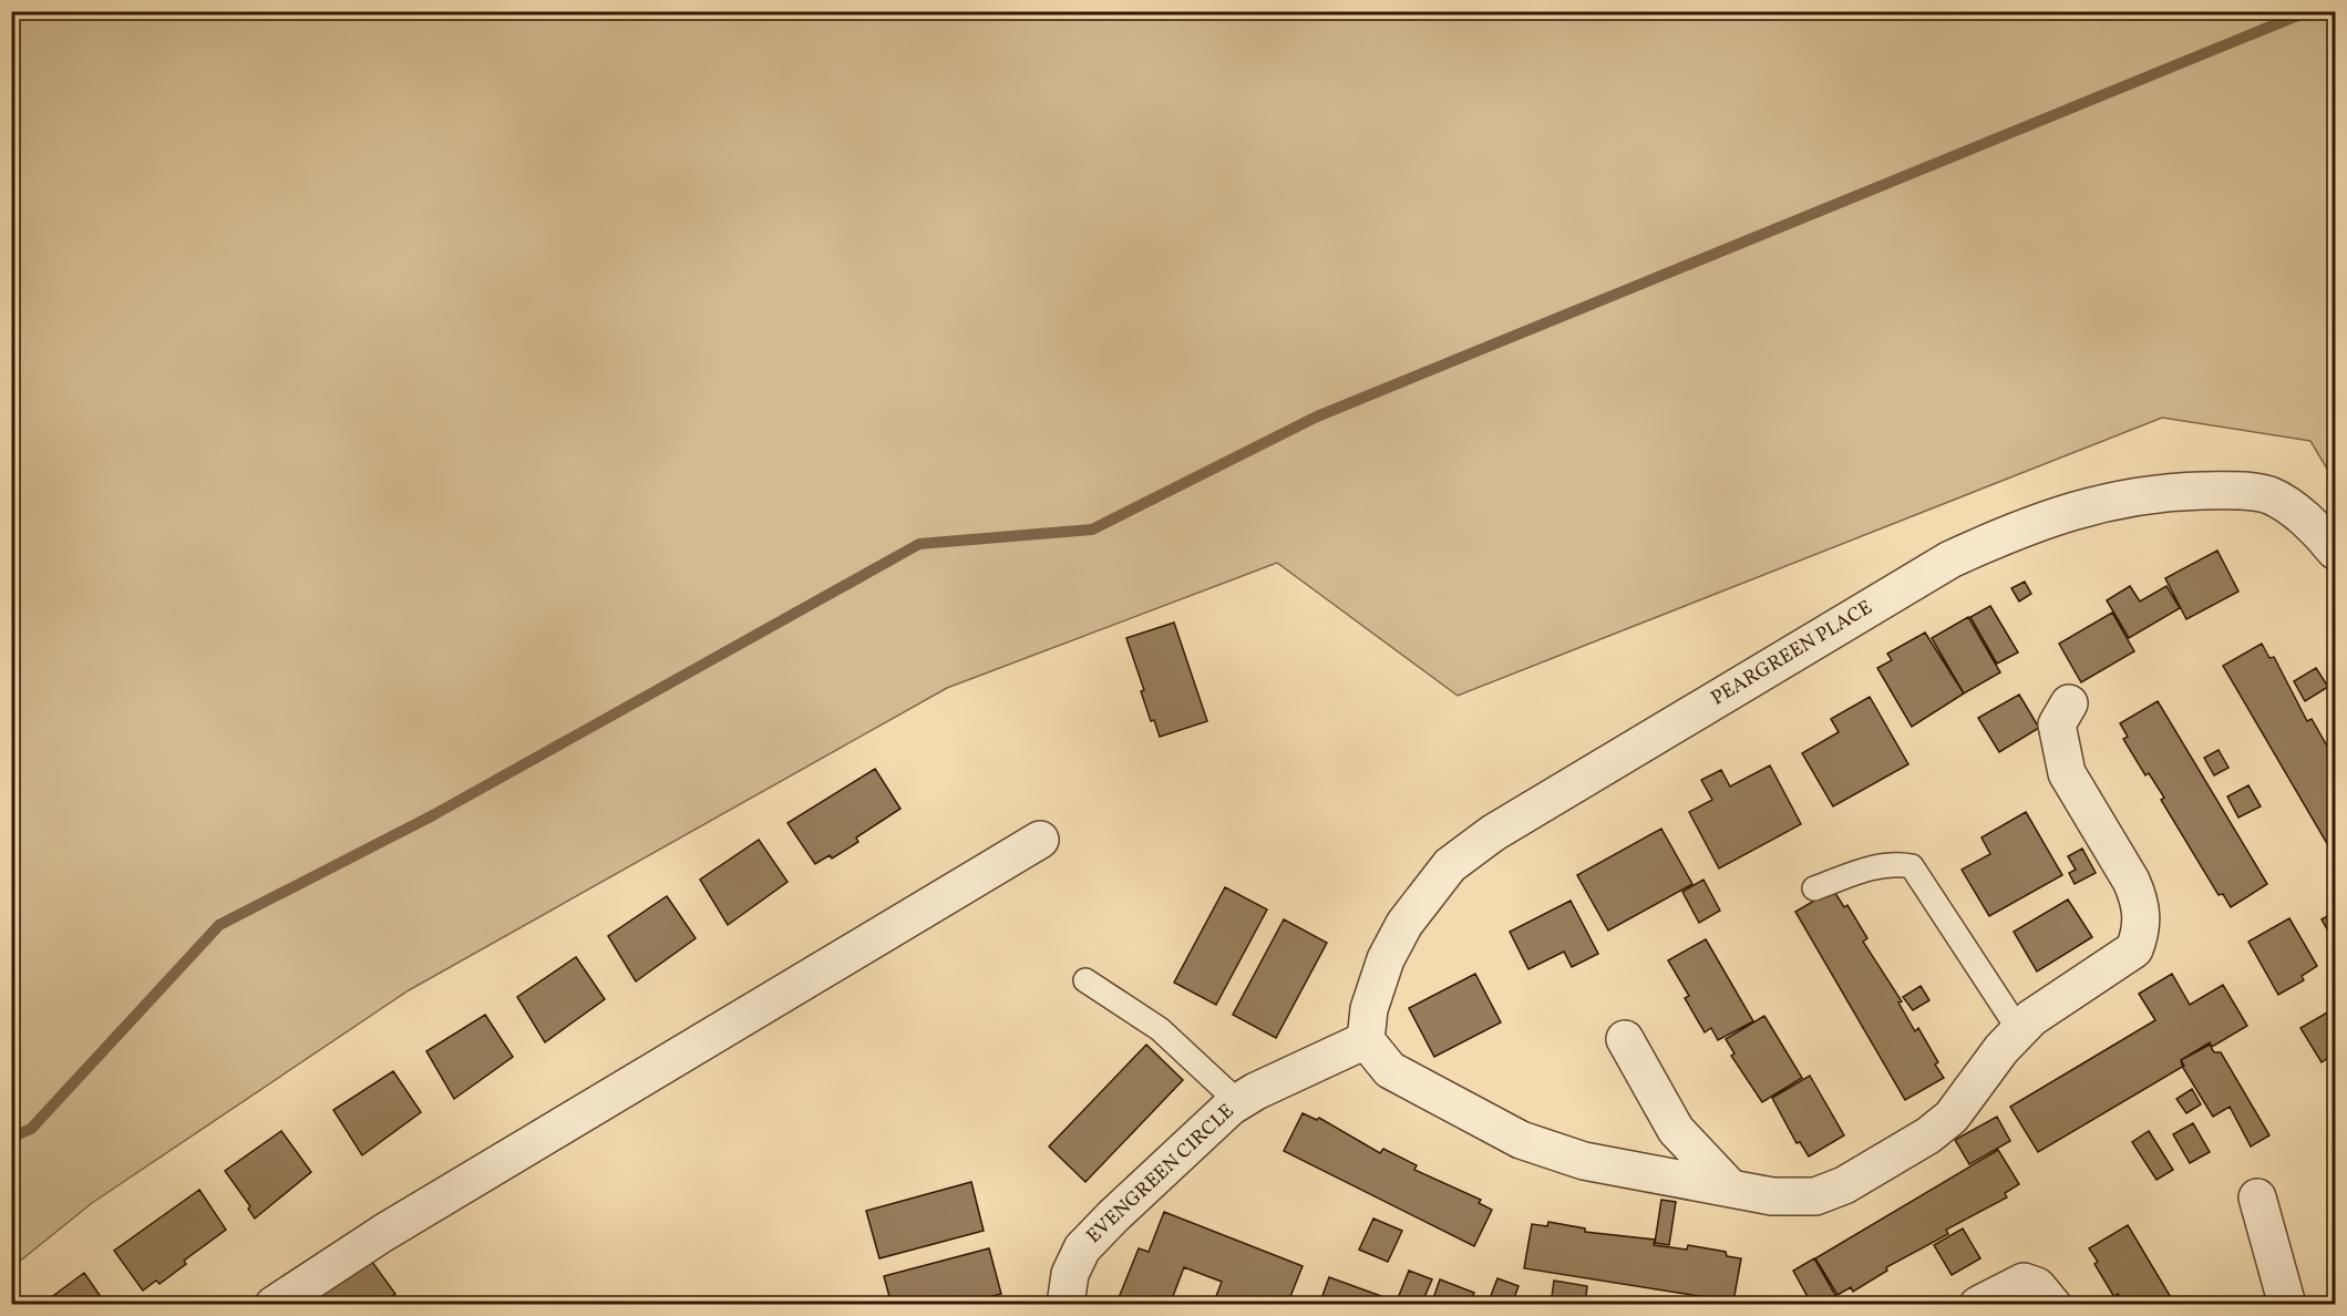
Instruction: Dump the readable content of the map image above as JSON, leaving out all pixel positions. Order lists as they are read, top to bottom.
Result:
{
  "streets": {
    "street": ["PEARGREEN PLACE", "EVENGREEN CIRCLE"]
  },
  "crossings": [
    ["PEARGREEN PLACE", "EVENGREEN CIRCLE"]
  ]
}
